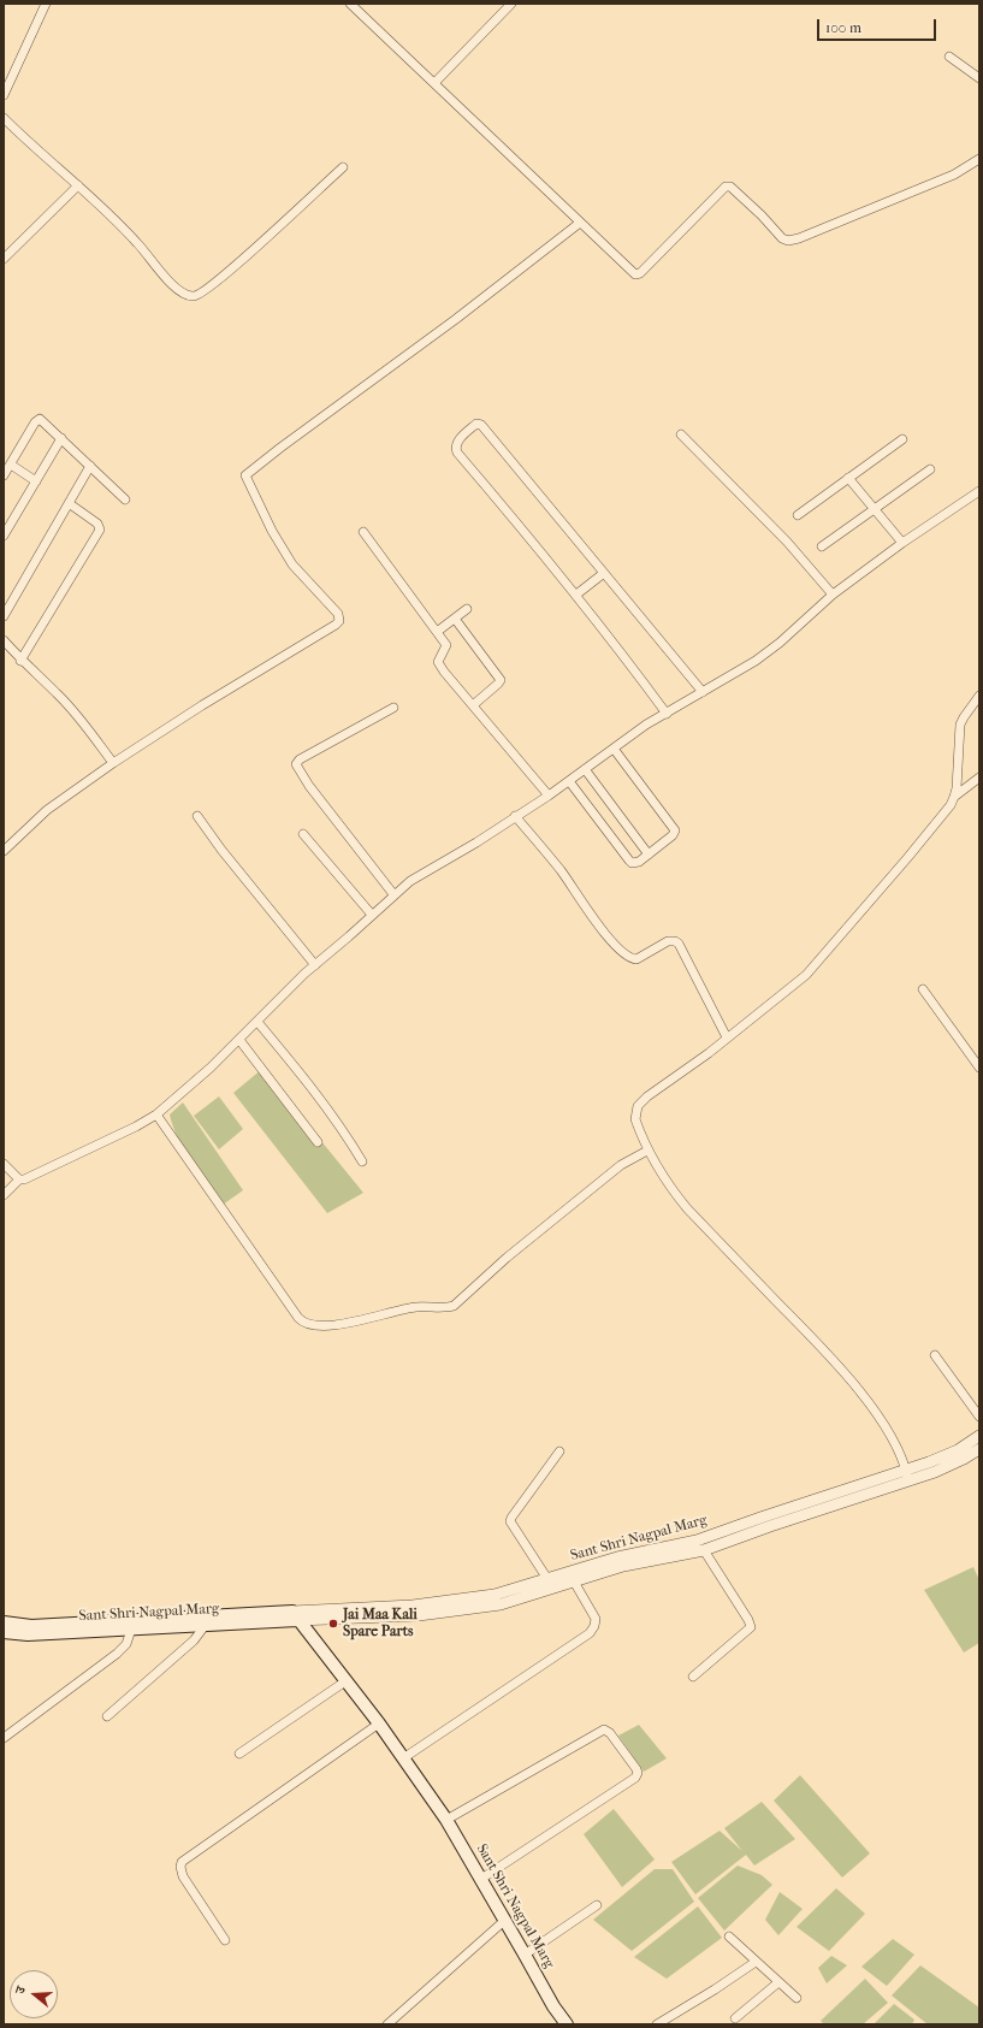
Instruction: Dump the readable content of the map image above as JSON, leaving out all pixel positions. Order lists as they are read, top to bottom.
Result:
{
  "streets": {
    "main road": ["Sant Shri Nagpal Marg"]
  },
  "places": ["Jai Maa Kali Spare Parts"],
  "scale_bar": "100 m",
  "north": "left"
}
